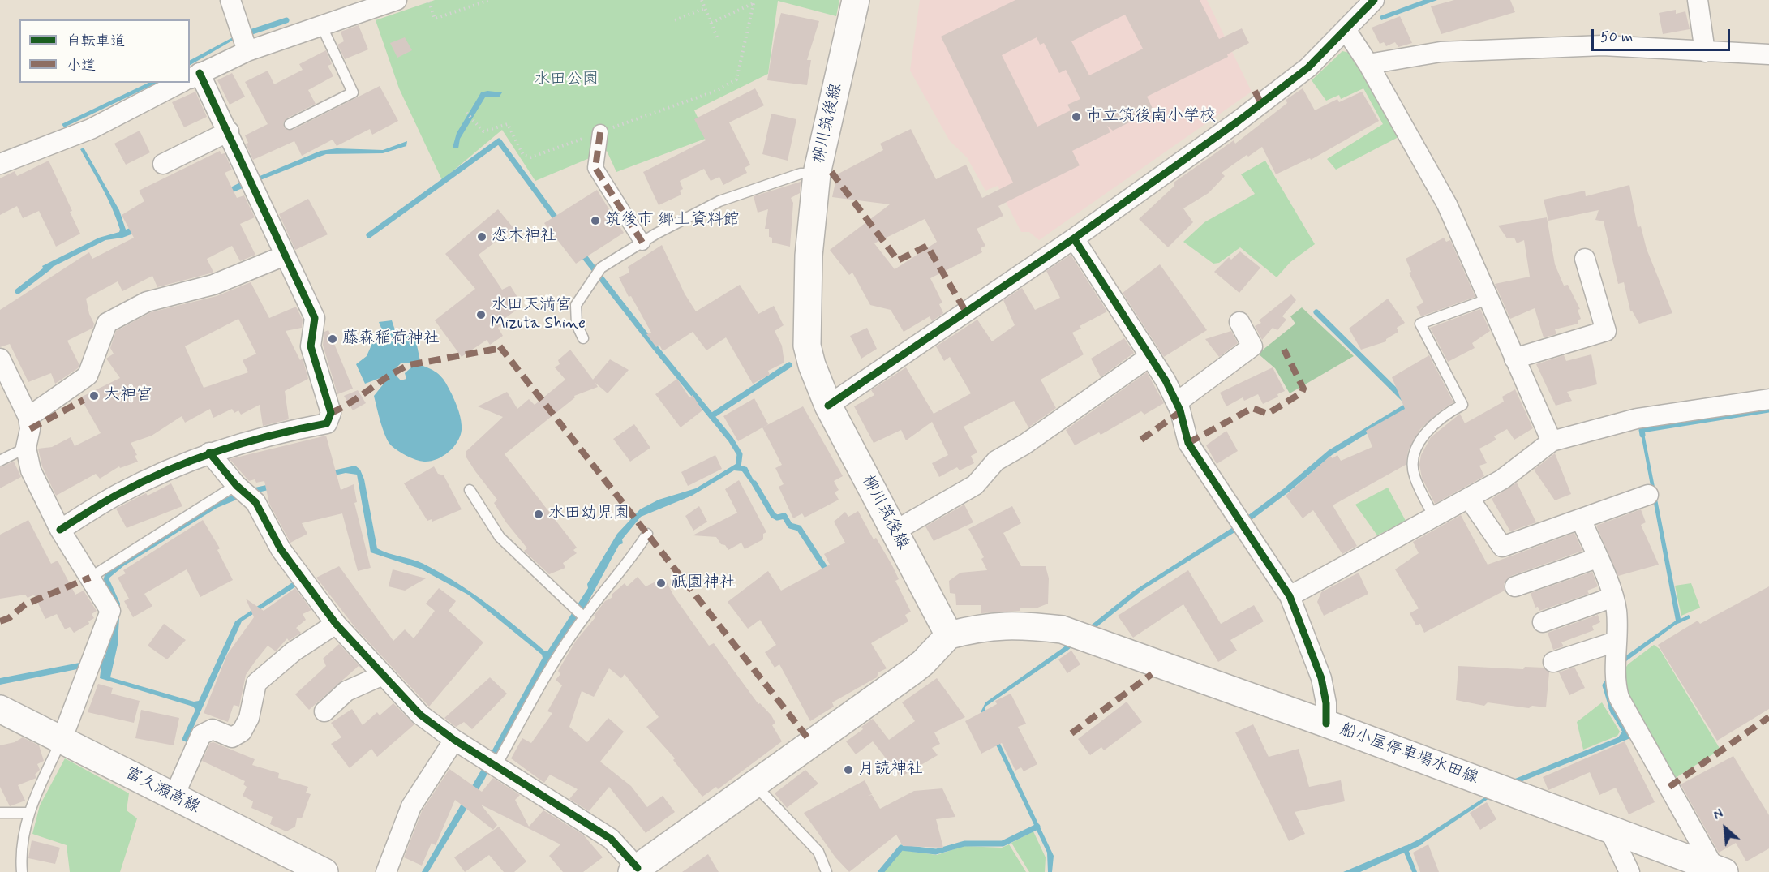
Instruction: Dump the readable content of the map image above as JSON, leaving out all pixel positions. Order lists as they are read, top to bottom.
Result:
{
  "streets": {
    "main road": ["柳川筑後線", "船小屋停車場水田線", "富久瀬高線"]
  },
  "crossings": [
    ["柳川筑後線", "船小屋停車場水田線"]
  ],
  "parks": ["水田公園"],
  "places": [
    "市立筑後南小学校",
    "筑後市 郷土資料館",
    "恋木神社",
    "水田天満宮 Mizuta Shine",
    "藤森稲荷神社",
    "大神宮",
    "水田幼児園",
    "祇園神社",
    "月読神社"
  ],
  "legend": ["自転車道", "小道"],
  "scale_bar": "50 m",
  "north": "top left"
}
